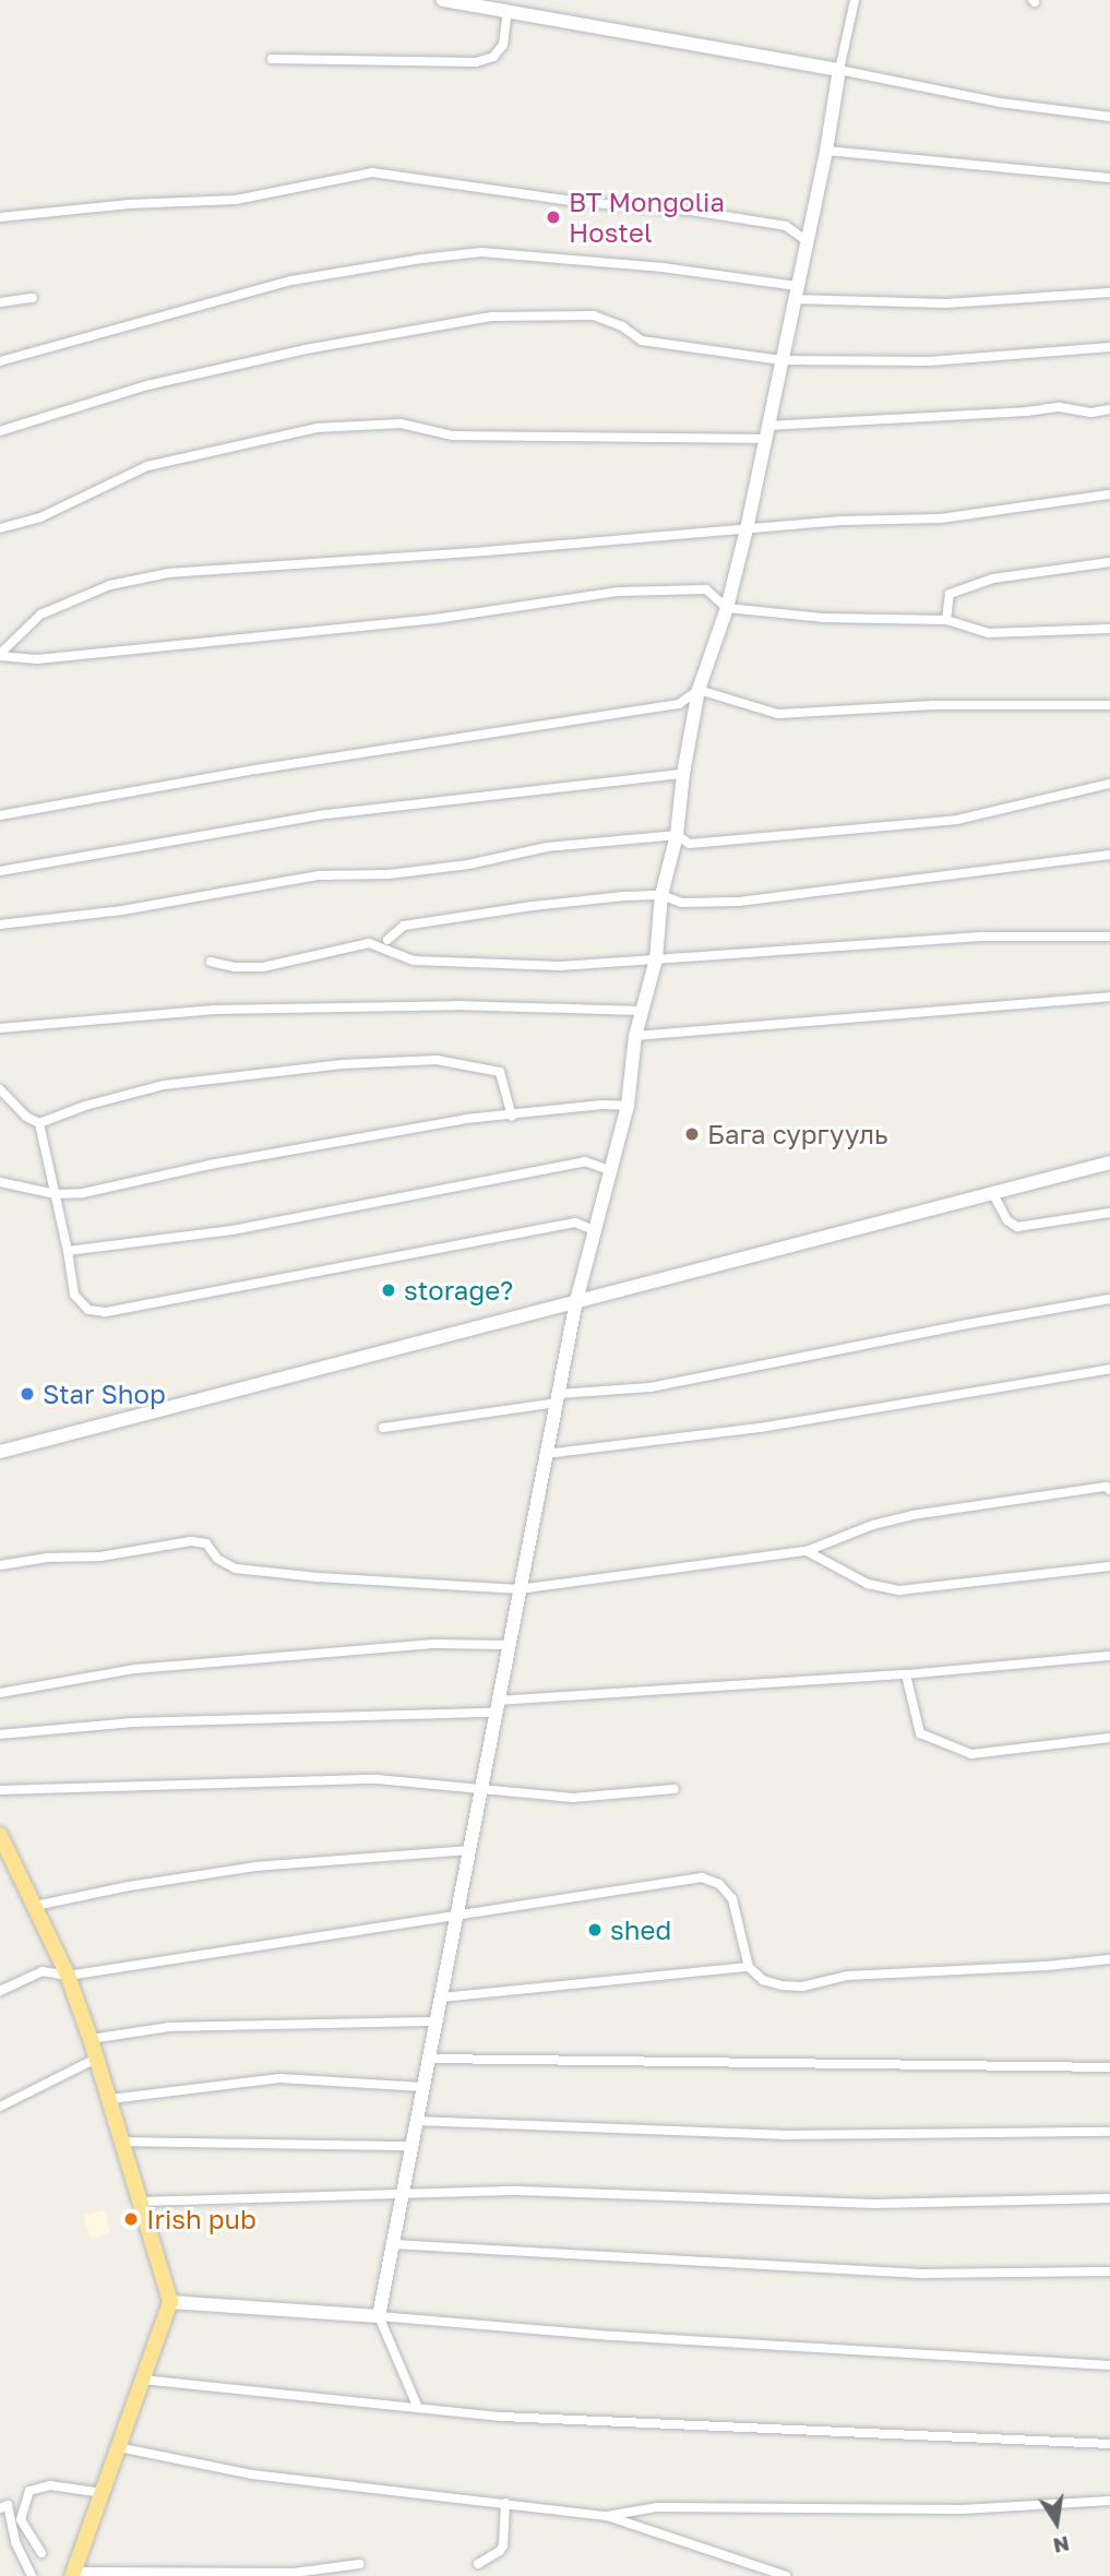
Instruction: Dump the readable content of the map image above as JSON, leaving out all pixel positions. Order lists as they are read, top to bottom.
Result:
{
  "places": [
    "BT Mongolia Hostel",
    "Бага сургууль",
    "storage?",
    "Star Shop",
    "shed",
    "Irish pub"
  ],
  "north": "bottom"
}
